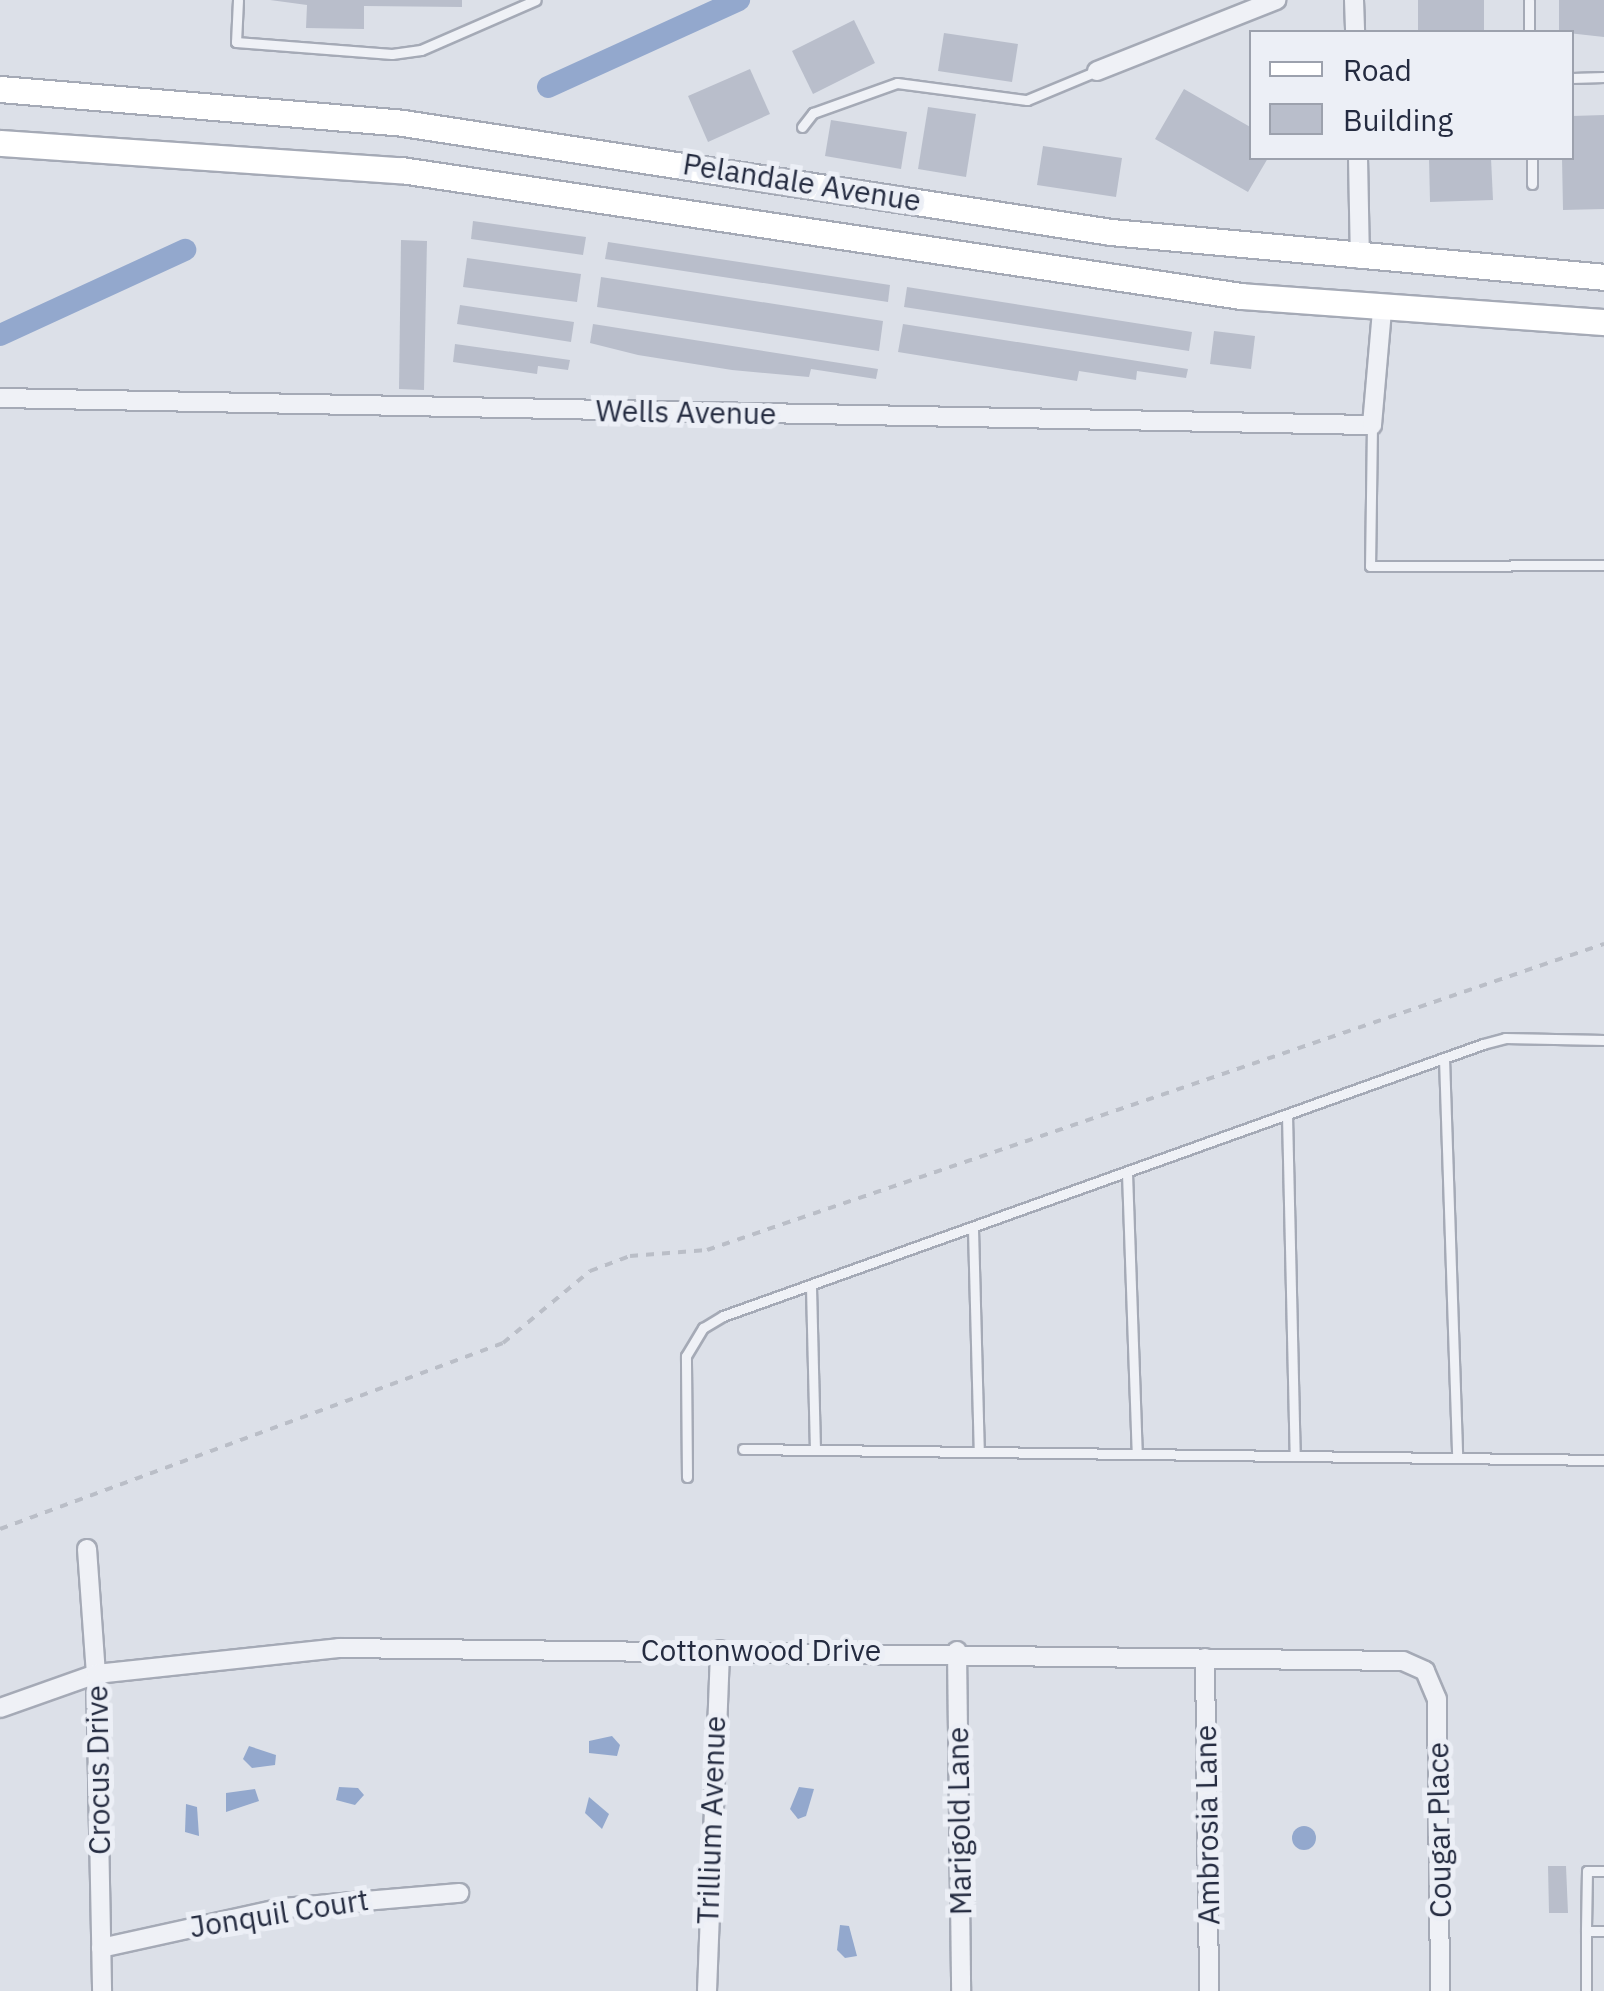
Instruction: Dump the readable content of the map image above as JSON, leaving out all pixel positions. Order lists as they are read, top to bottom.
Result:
{
  "streets": {
    "main road": ["Pelandale Avenue"],
    "street": [
      "Wells Avenue",
      "Cottonwood Drive",
      "Crocus Drive",
      "Trillium Avenue",
      "Marigold Lane",
      "Ambrosia Lane",
      "Cougar Place",
      "Jonquil Court"
    ]
  },
  "crossings": [
    ["Cottonwood Drive", "Crocus Drive"],
    ["Cottonwood Drive", "Trillium Avenue"],
    ["Cottonwood Drive", "Marigold Lane"],
    ["Cottonwood Drive", "Ambrosia Lane"],
    ["Cottonwood Drive", "Cougar Place"],
    ["Crocus Drive", "Jonquil Court"]
  ],
  "legend": ["Road", "Building"]
}
